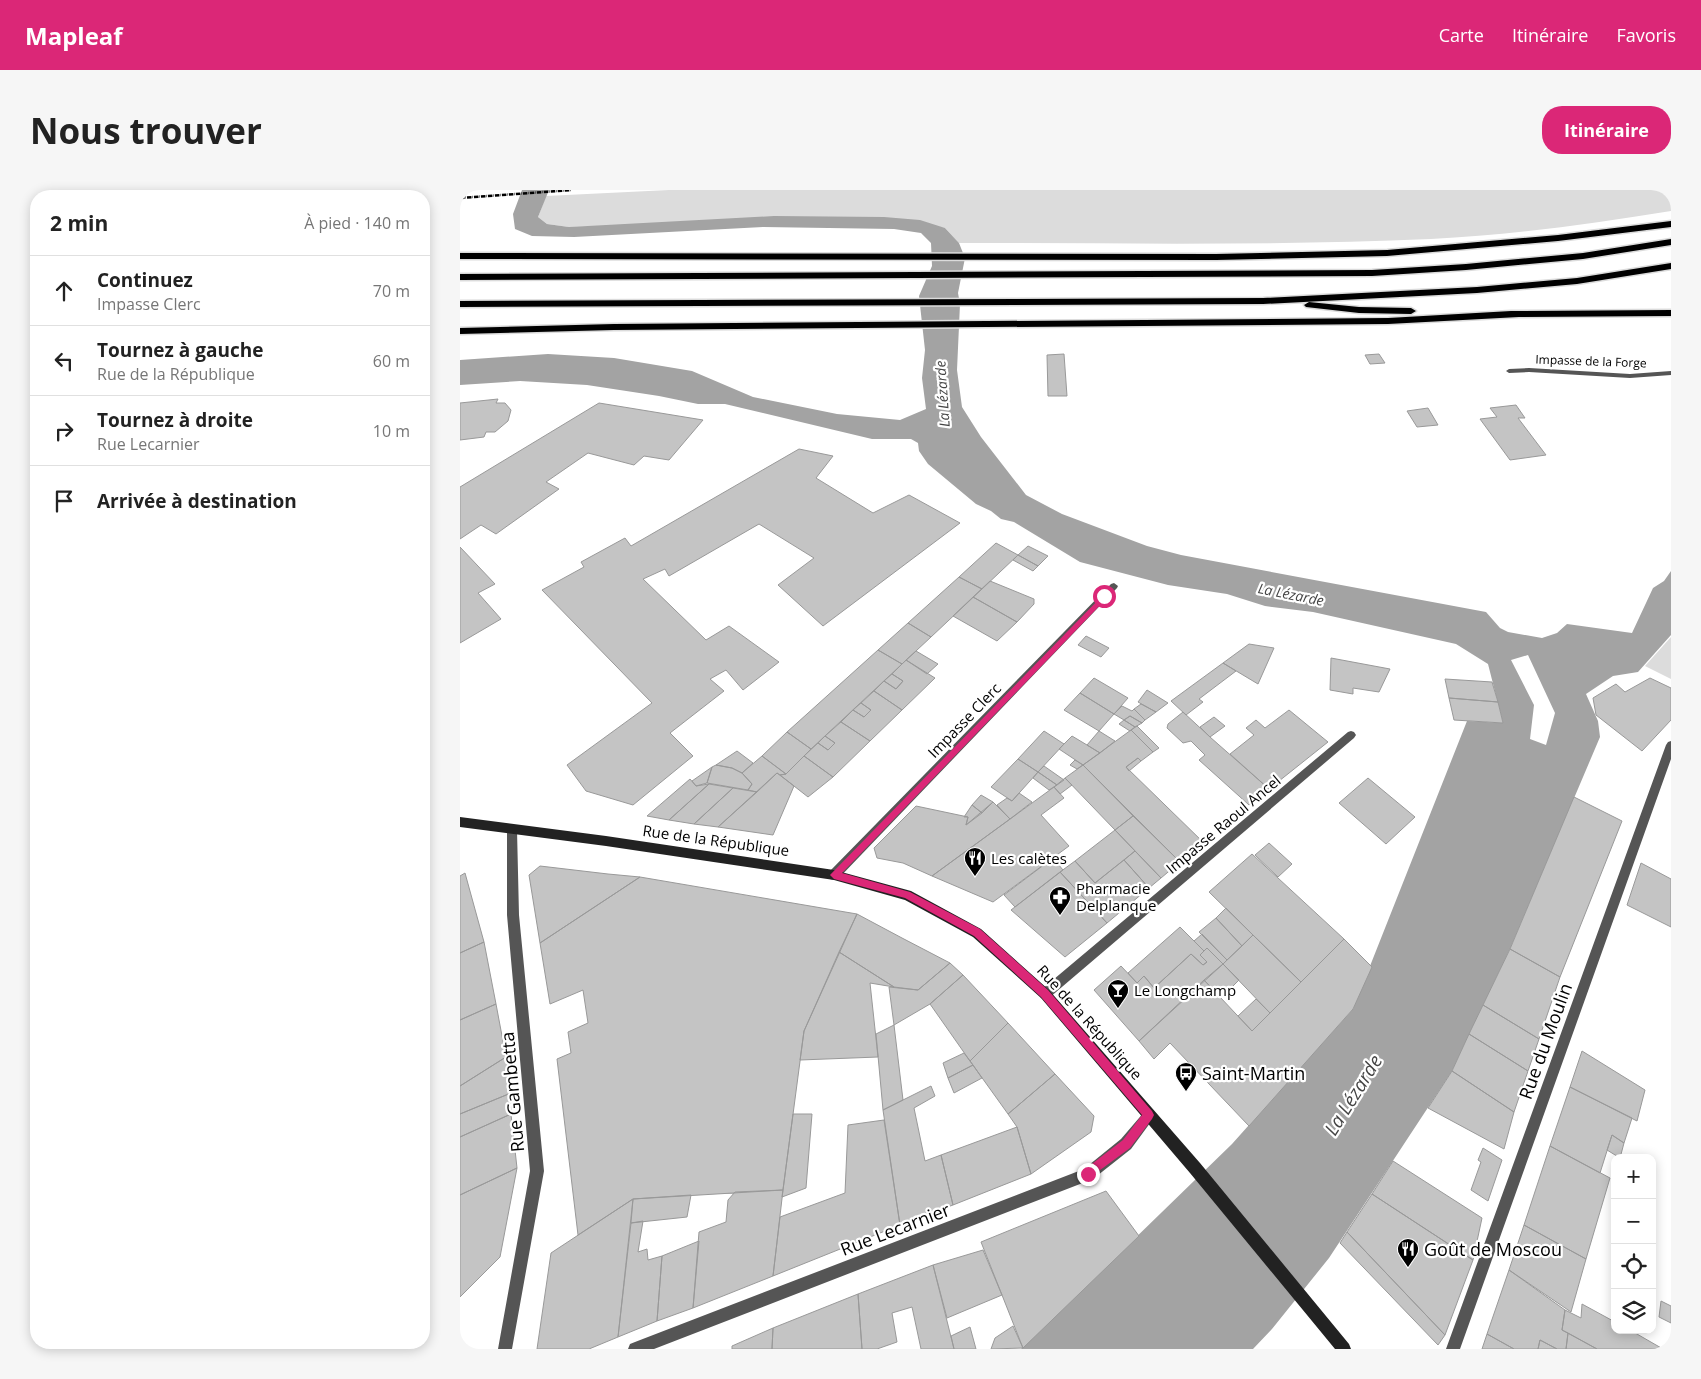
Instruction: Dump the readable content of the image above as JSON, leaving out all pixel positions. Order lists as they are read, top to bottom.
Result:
{
  "streets": {
    "street": [
      "Impasse de la Forge",
      "Impasse Clerc",
      "Impasse Raoul Ancel",
      "Rue de la République",
      "Rue du Moulin",
      "Rue Gambetta",
      "Rue Lecarnier"
    ]
  },
  "crossings": [
    ["Impasse Clerc", "Rue de la République"],
    ["Impasse Raoul Ancel", "Rue de la République"],
    ["Rue de la République", "Rue Gambetta"],
    ["Rue de la République", "Rue Lecarnier"]
  ],
  "water": ["La Lézarde"],
  "places": {
    "restaurant": ["Les calètes", "Goût de Moscou"],
    "pharmacy": ["Pharmacie Delplanque"],
    "bar": ["Le Longchamp"],
    "bus stop": ["Saint-Martin"]
  },
  "page": {
    "header": "Mapleaf",
    "nav": ["Carte", "Itinéraire", "Favoris"],
    "buttons": "Itinéraire",
    "title": "Nous trouver",
    "heading": ["2 min", "À pied · 140 m"],
    "list": [
      ["Continuez", "Impasse Clerc", "70 m"],
      ["Tournez à gauche", "Rue de la République", "60 m"],
      ["Tournez à droite", "Rue Lecarnier", "10 m"],
      "Arrivée à destination"
    ],
    "map_buttons": ["+", "−"]
  }
}
